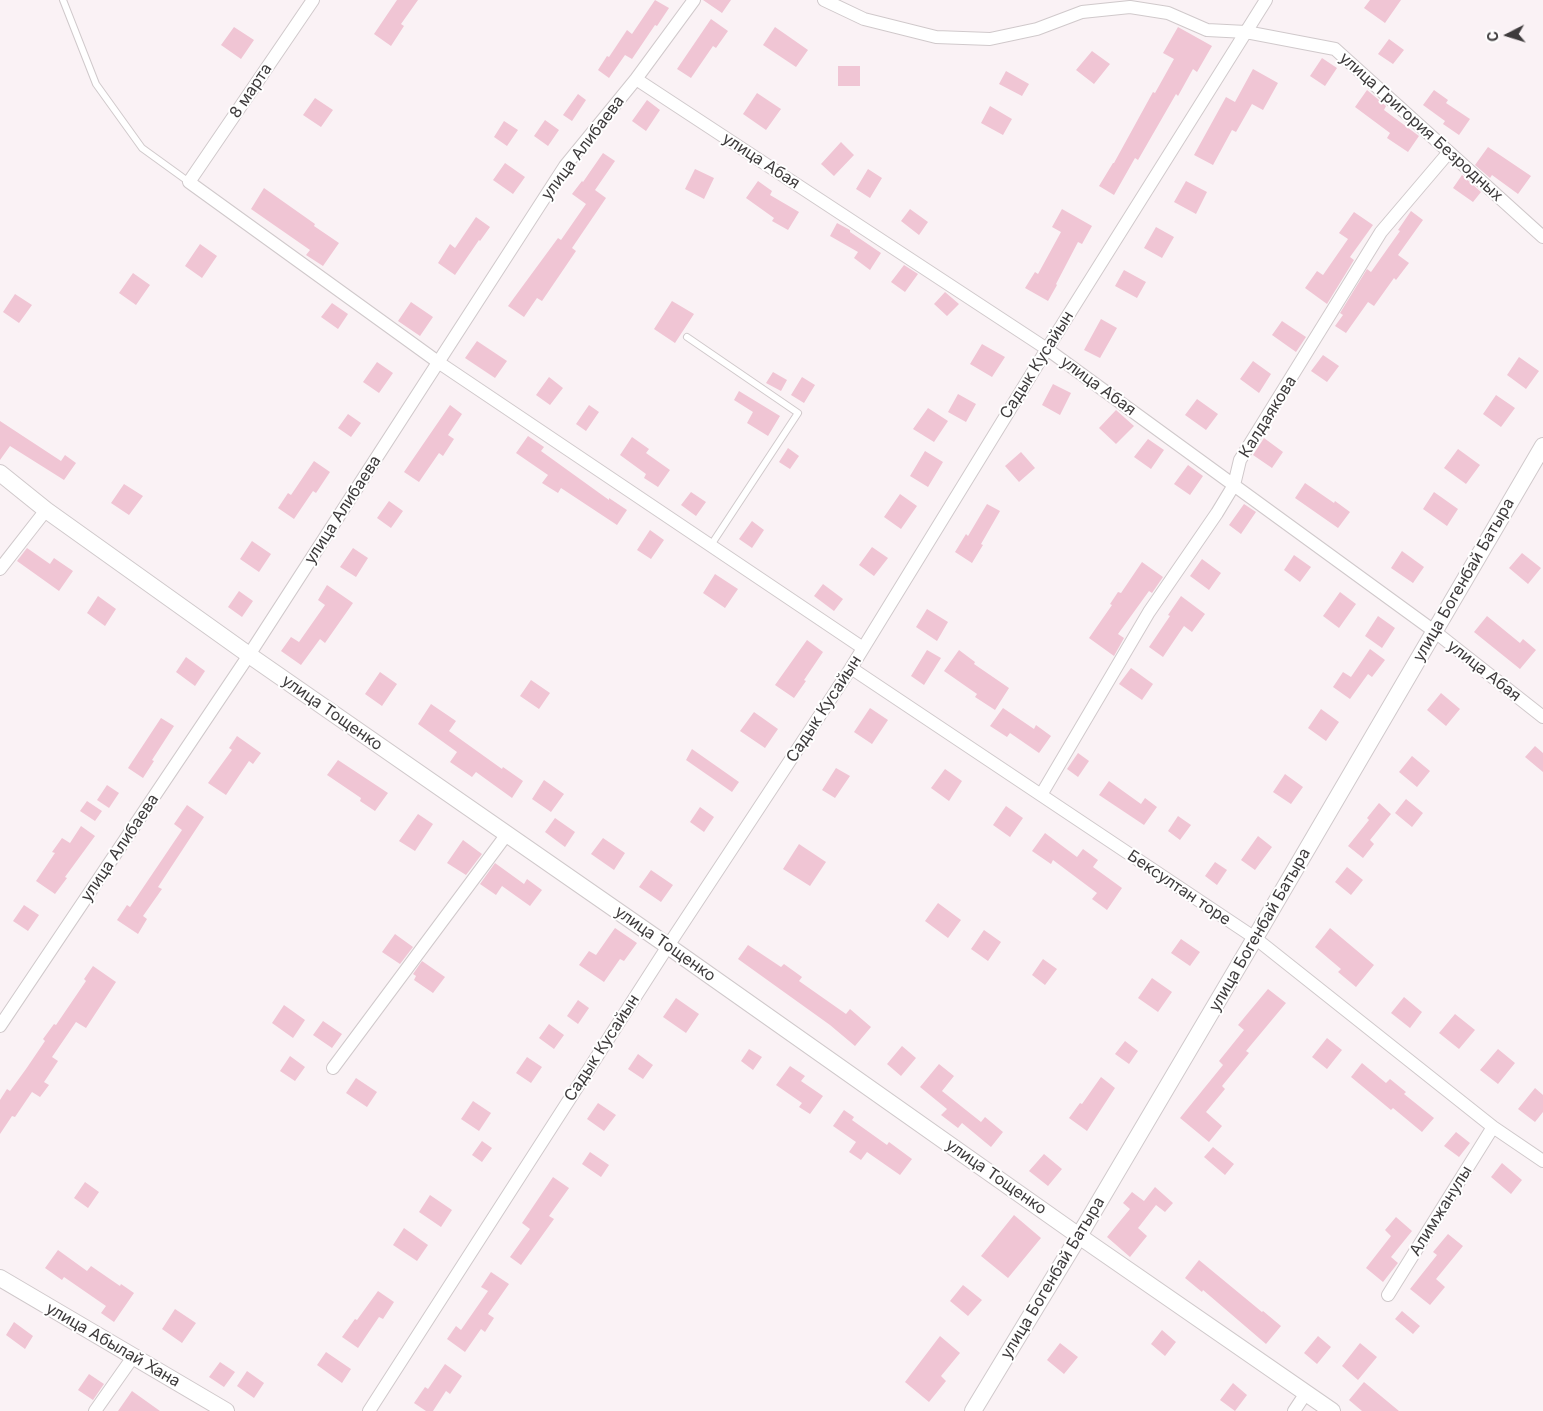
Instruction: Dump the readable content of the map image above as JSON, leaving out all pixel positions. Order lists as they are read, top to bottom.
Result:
{
  "streets": {
    "street": [
      "8 марта",
      "улица Григория Безродных",
      "улица Алибаева",
      "улица Абая",
      "Садык Кусайын",
      "Калдаякова",
      "улица Богенбай Батыра",
      "улица Тощенко",
      "Бексултан торе",
      "Алимжанулы",
      "улица Абылай Хана"
    ]
  },
  "crossings": [
    ["улица Григория Безродных", "Садык Кусайын"],
    ["улица Григория Безродных", "Калдаякова"],
    ["улица Алибаева", "улица Абая"],
    ["улица Алибаева", "улица Тощенко"],
    ["улица Абая", "Садык Кусайын"],
    ["улица Абая", "Калдаякова"],
    ["улица Абая", "улица Богенбай Батыра"],
    ["Садык Кусайын", "улица Тощенко"],
    ["Садык Кусайын", "Бексултан торе"],
    ["Калдаякова", "Бексултан торе"],
    ["улица Богенбай Батыра", "улица Тощенко"],
    ["улица Богенбай Батыра", "Бексултан торе"],
    ["Бексултан торе", "Алимжанулы"]
  ],
  "north": "left"
}
